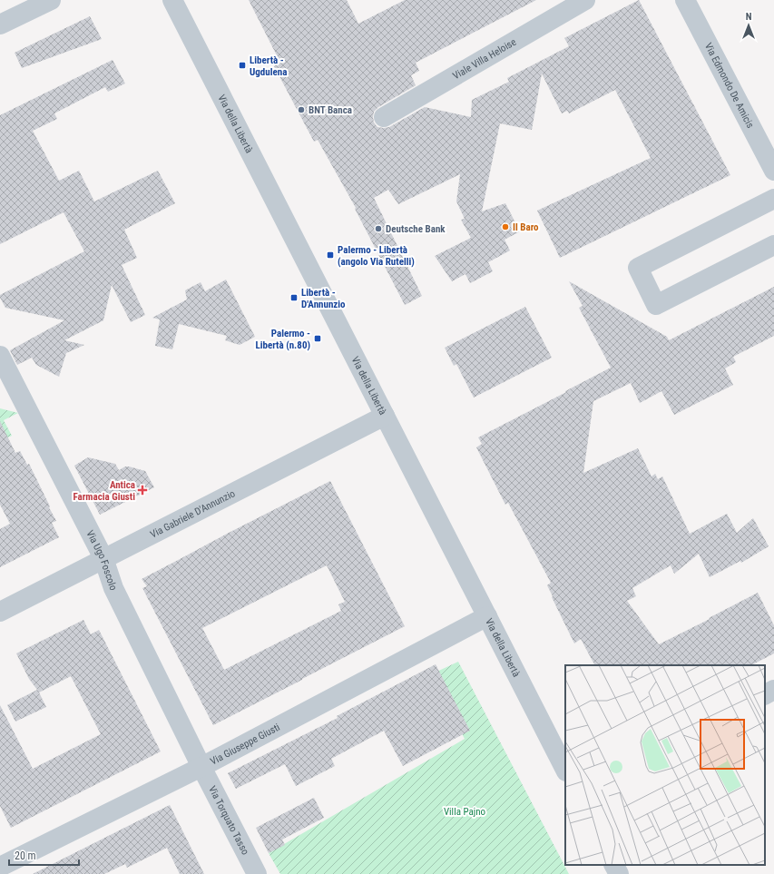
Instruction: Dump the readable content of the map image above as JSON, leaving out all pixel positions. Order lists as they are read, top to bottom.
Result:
{
  "streets": {
    "street": [
      "Viale Villa Heloise",
      "Via Edmondo De Amicis",
      "Via della Libertà",
      "Via Gabriele D'Annunzio",
      "Via Ugo Foscolo",
      "Via Giuseppe Giusti",
      "Via Torquato Tasso"
    ]
  },
  "crossings": [
    ["Via della Libertà", "Via Gabriele D'Annunzio"],
    ["Via della Libertà", "Via Giuseppe Giusti"],
    ["Via Gabriele D'Annunzio", "Via Ugo Foscolo"],
    ["Via Ugo Foscolo", "Via Giuseppe Giusti"],
    ["Via Ugo Foscolo", "Via Torquato Tasso"],
    ["Via Giuseppe Giusti", "Via Torquato Tasso"]
  ],
  "parks": ["Villa Pajno"],
  "places": {
    "transit": [
      "Libertà - Ugdulena",
      "Palermo - Libertà (angolo Via Rutelli)",
      "Libertà - D'Annunzio",
      "Palermo - Libertà (n.80)"
    ],
    "other": ["BNT Banca", "Il Baro", "Deutsche Bank"],
    "health": ["Antica Farmacia Giusti"]
  },
  "scale_bar": "20 m",
  "north": "top"
}
